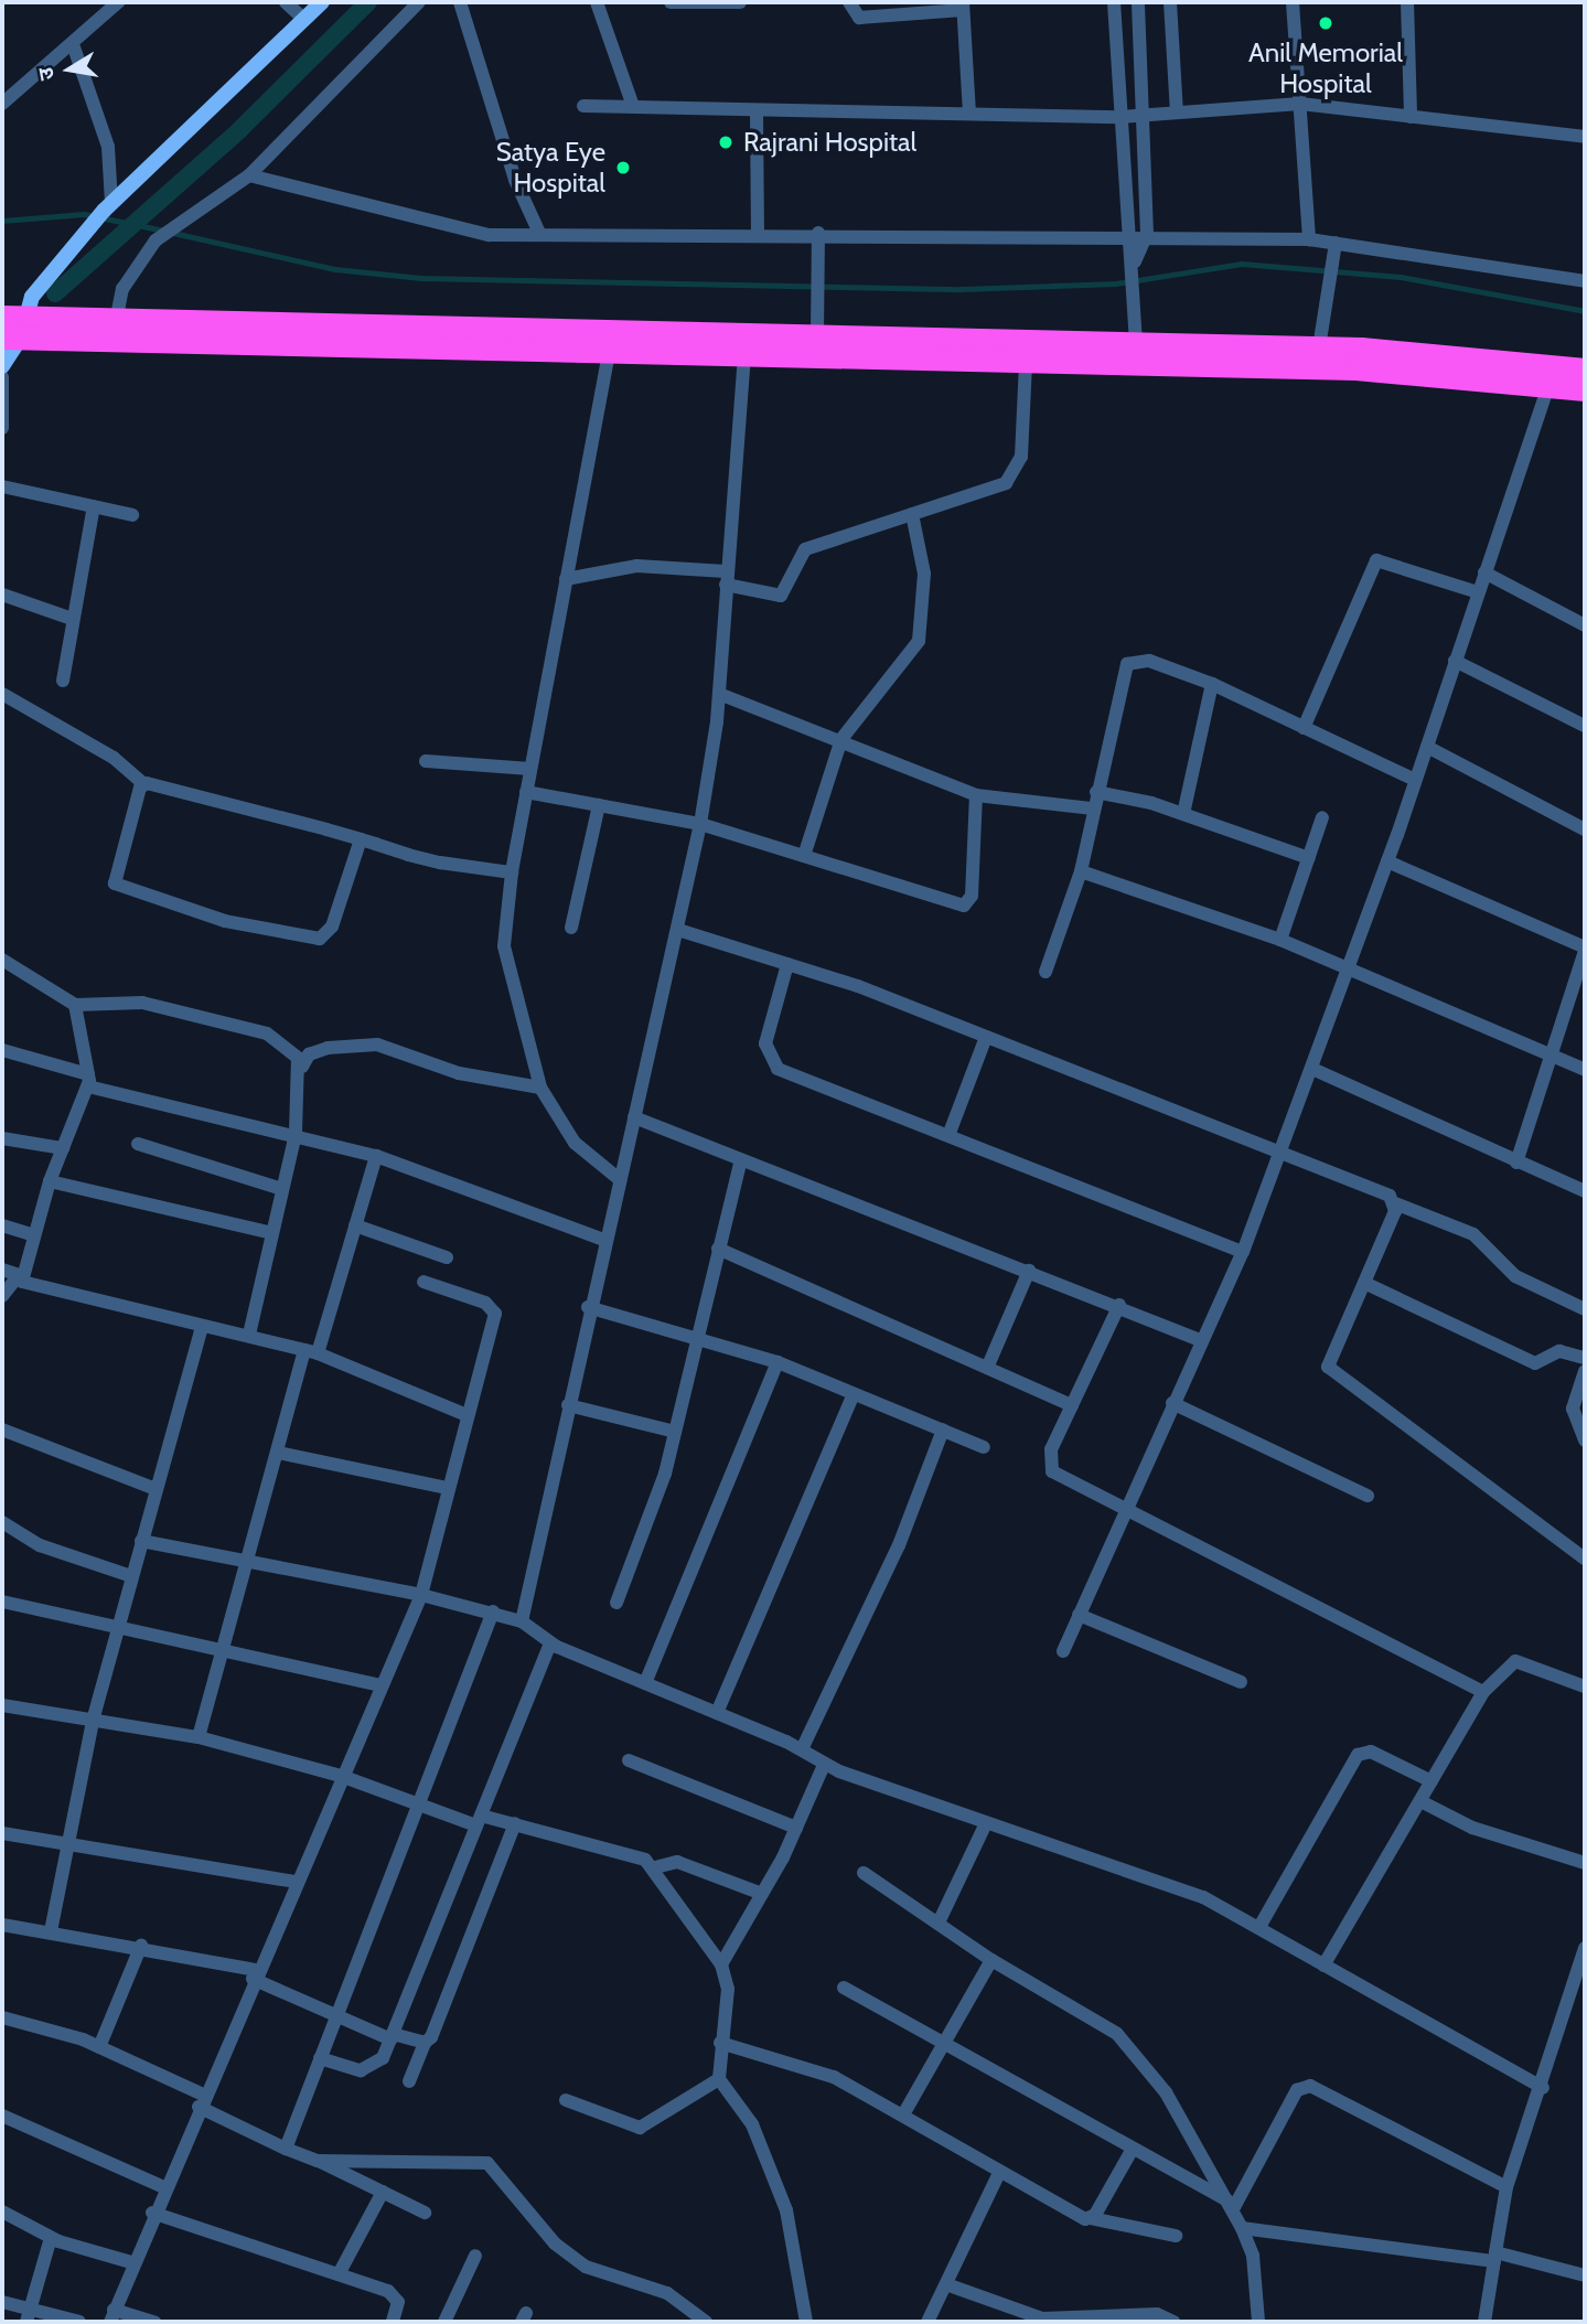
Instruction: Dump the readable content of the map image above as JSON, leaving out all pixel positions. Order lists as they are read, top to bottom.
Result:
{
  "places": ["Anil Memorial Hospital", "Rajrani Hospital", "Satya Eye Hospital"],
  "north": "left"
}
